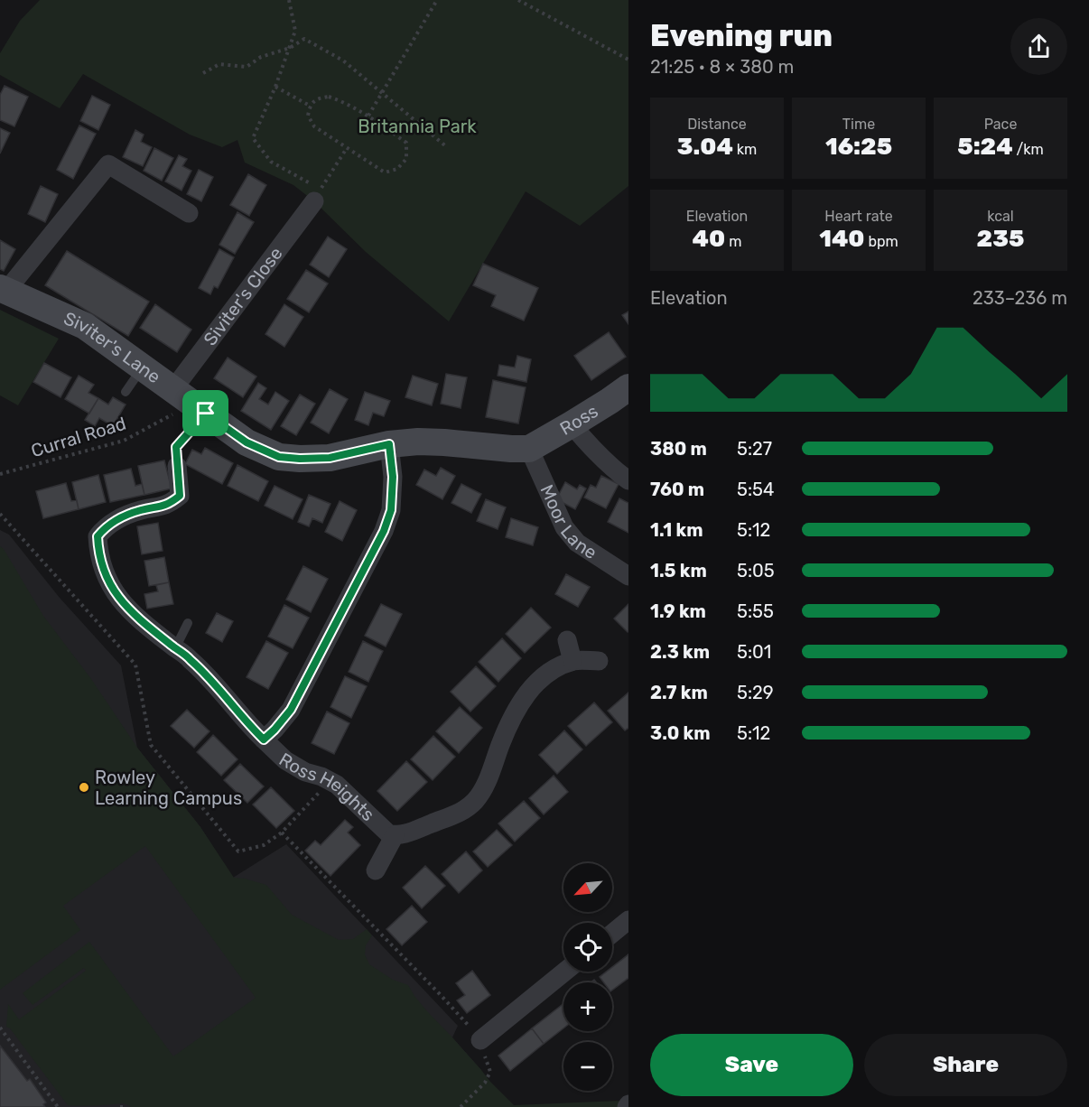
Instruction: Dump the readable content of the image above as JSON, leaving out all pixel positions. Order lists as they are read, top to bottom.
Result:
{
  "streets": {
    "street": [
      "Siviter's Close",
      "Siviter's Lane",
      "Ross",
      "Moor Lane",
      "Ross Heights"
    ],
    "path": ["Curral Road"]
  },
  "crossings": [
    ["Siviter's Close", "Siviter's Lane"],
    ["Siviter's Close", "Curral Road"],
    ["Siviter's Lane", "Ross"],
    ["Siviter's Lane", "Curral Road"],
    ["Siviter's Lane", "Moor Lane"],
    ["Siviter's Lane", "Ross Heights"],
    ["Ross", "Moor Lane"]
  ],
  "parks": ["Britannia Park"],
  "places": ["Rowley Learning Campus"],
  "north": "bottom left",
  "page": {
    "heading": ["Evening run", "21:25 · 8 × 380 m"],
    "stats": [
      ["Distance", "3.04 km"],
      ["Time", "16:25"],
      ["Pace", "5:24 /km"],
      ["Elevation", "40 m"],
      ["Heart rate", "140 bpm"],
      ["kcal", "235"]
    ],
    "chart": ["Elevation", "233–236 m"],
    "list": [
      {
        "name": "380 m",
        "note": "5:27"
      },
      {
        "name": "760 m",
        "note": "5:54"
      },
      {
        "name": "1.1 km",
        "note": "5:12"
      },
      {
        "name": "1.5 km",
        "note": "5:05"
      },
      {
        "name": "1.9 km",
        "note": "5:55"
      },
      {
        "name": "2.3 km",
        "note": "5:01"
      },
      {
        "name": "2.7 km",
        "note": "5:29"
      },
      {
        "name": "3.0 km",
        "note": "5:12"
      }
    ],
    "map_buttons": ["+", "−"],
    "buttons": ["Save", "Share"]
  }
}
